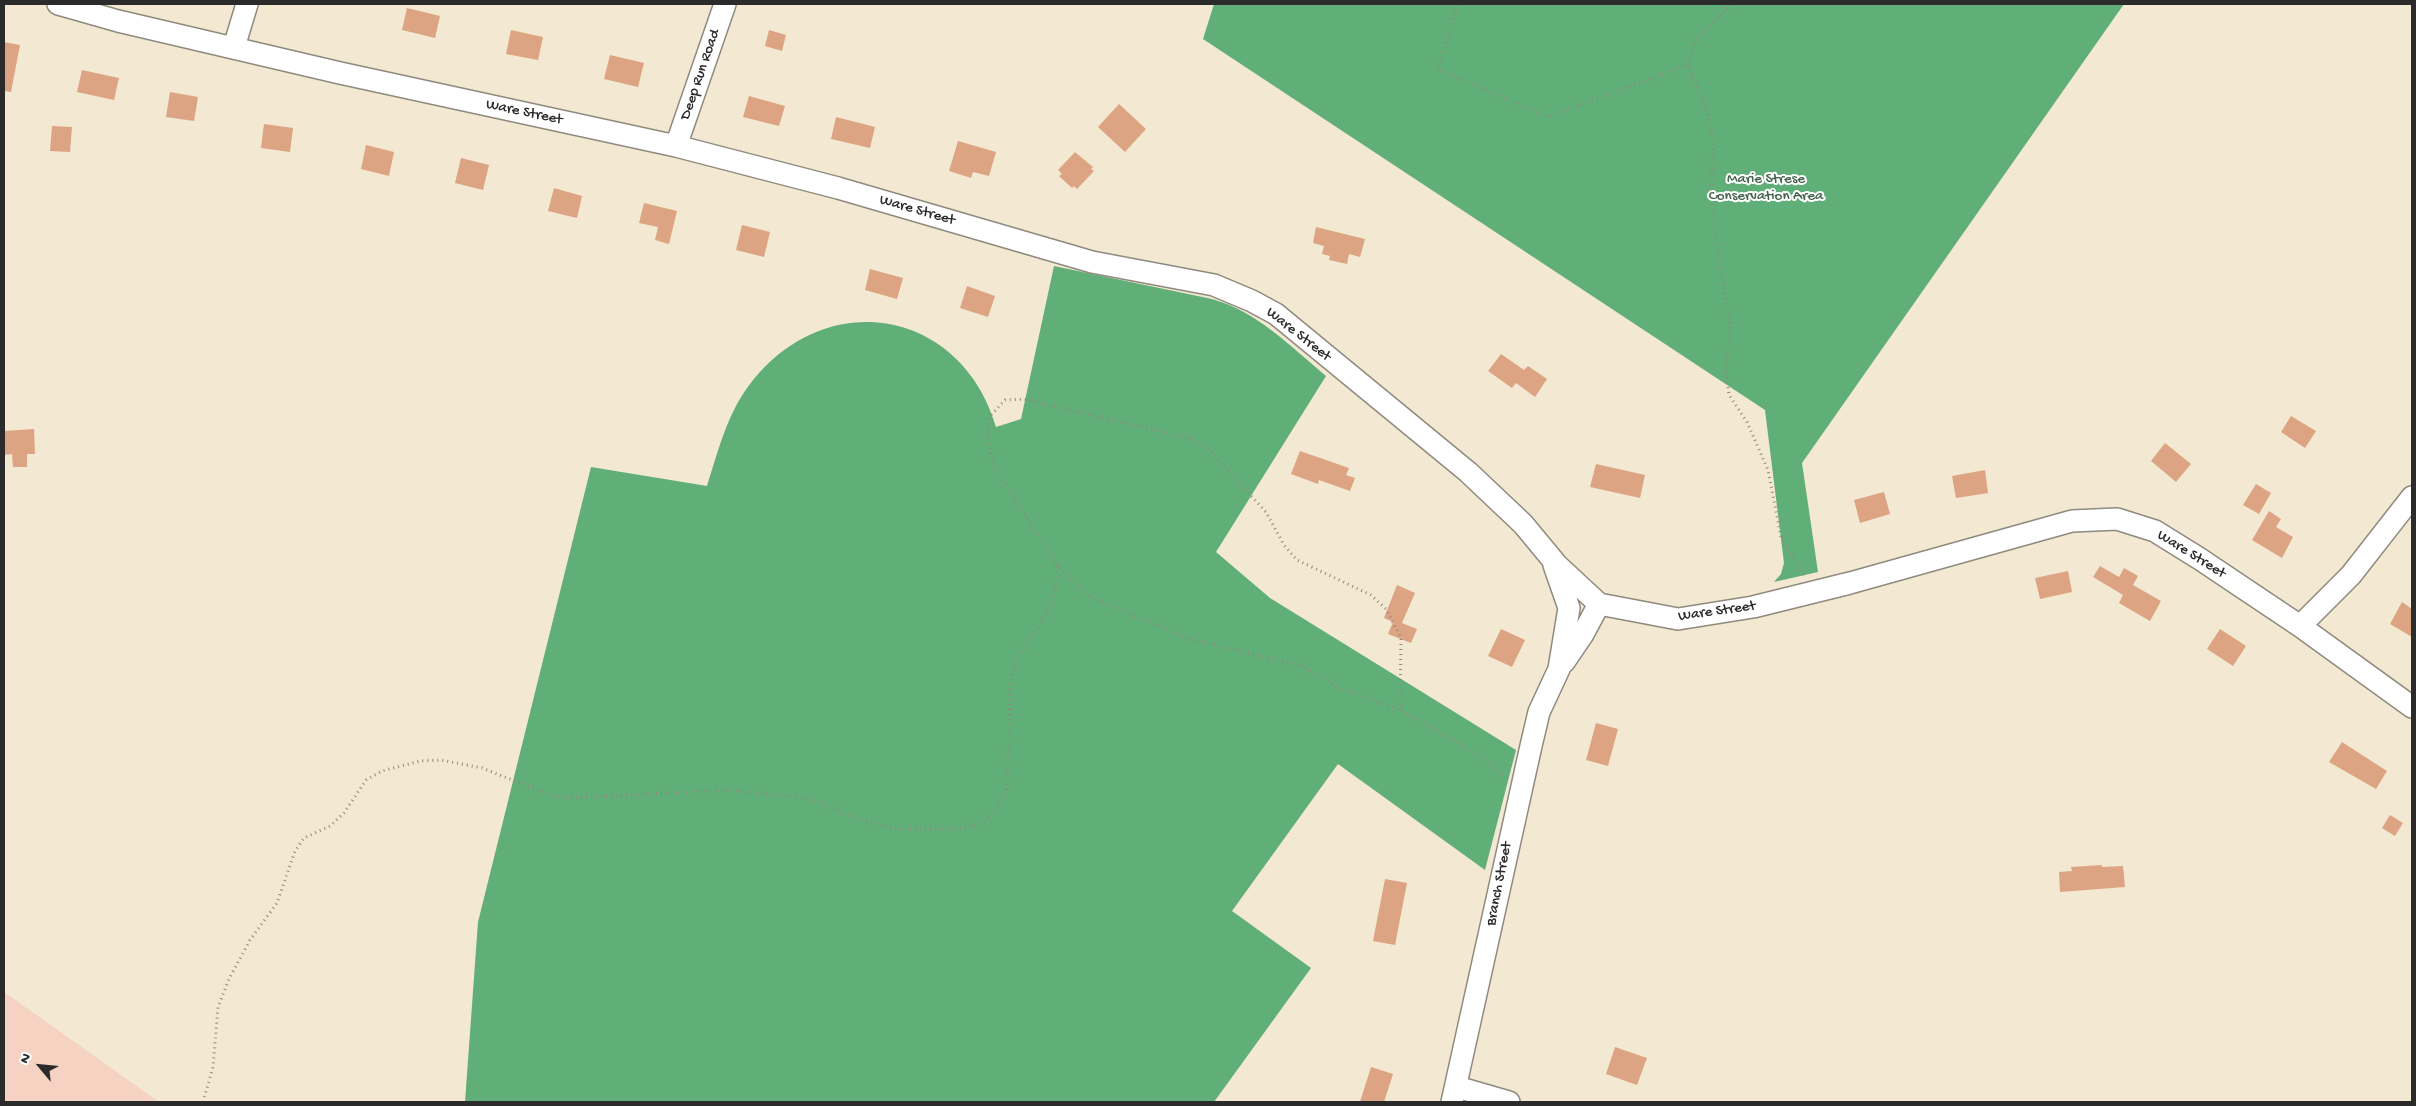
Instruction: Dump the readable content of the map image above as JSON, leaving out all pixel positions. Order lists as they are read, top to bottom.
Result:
{
  "streets": {
    "street": ["Deep Run Road", "Ware Street", "Branch Street"]
  },
  "crossings": [
    ["Deep Run Road", "Ware Street"],
    ["Ware Street", "Branch Street"]
  ],
  "parks": ["Marie Strese Conservation Area"],
  "north": "top left"
}
